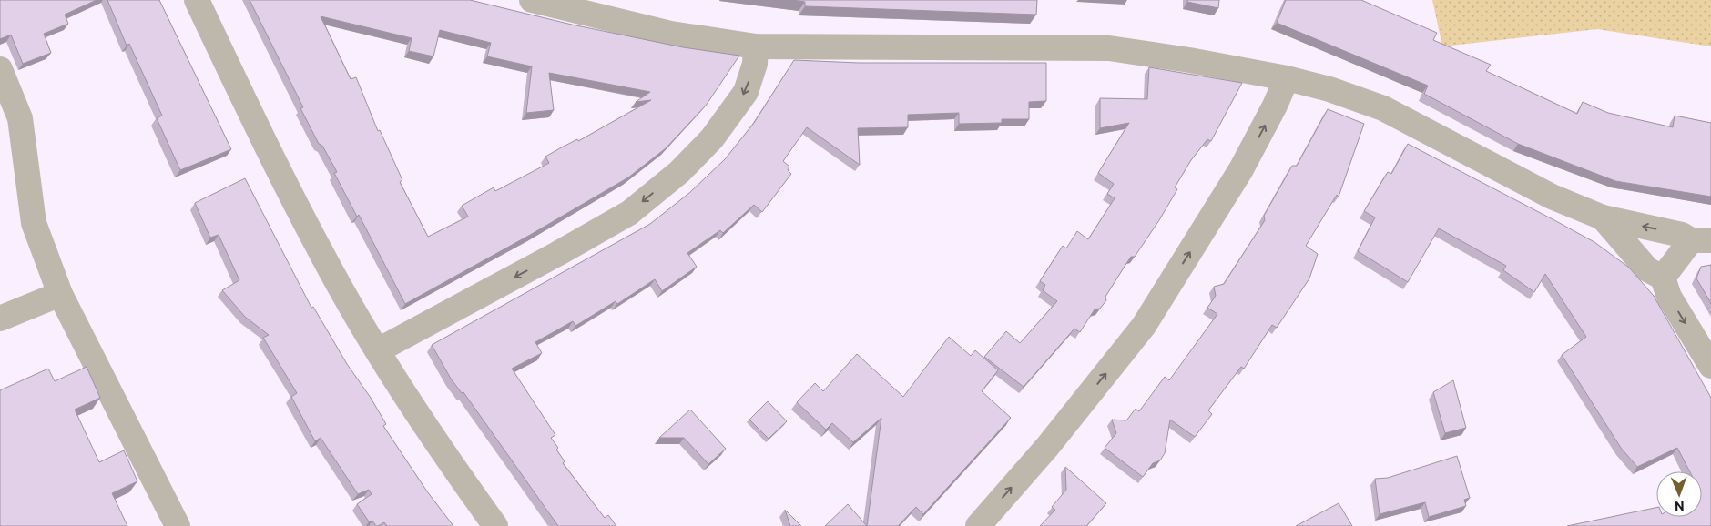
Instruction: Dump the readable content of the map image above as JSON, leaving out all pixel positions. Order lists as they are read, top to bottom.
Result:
{
  "north": "bottom"
}
